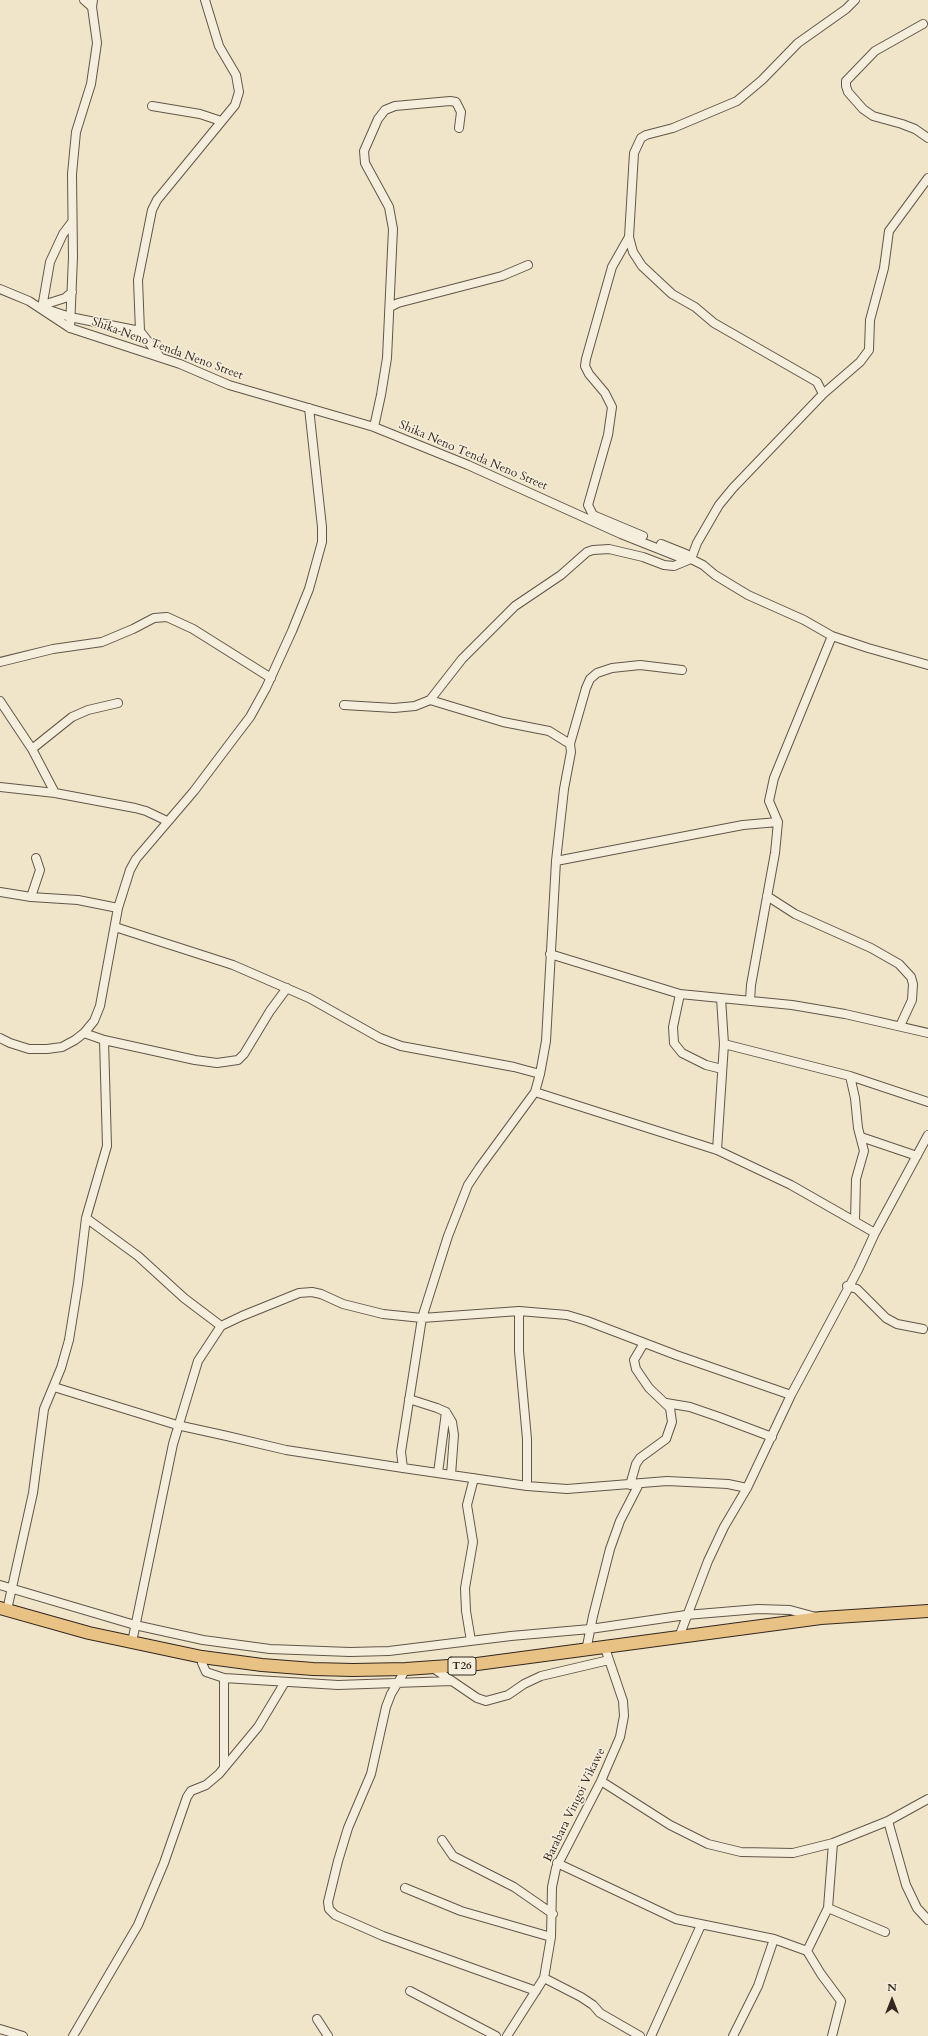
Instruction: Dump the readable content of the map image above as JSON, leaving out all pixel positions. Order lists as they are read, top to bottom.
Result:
{
  "streets": {
    "highway": ["T26"],
    "street": ["Shika Neno Tenda Neno Street", "Barabara Vingoi Vikawe"]
  },
  "crossings": [
    ["T26", "Barabara Vingoi Vikawe"]
  ],
  "north": "top"
}
